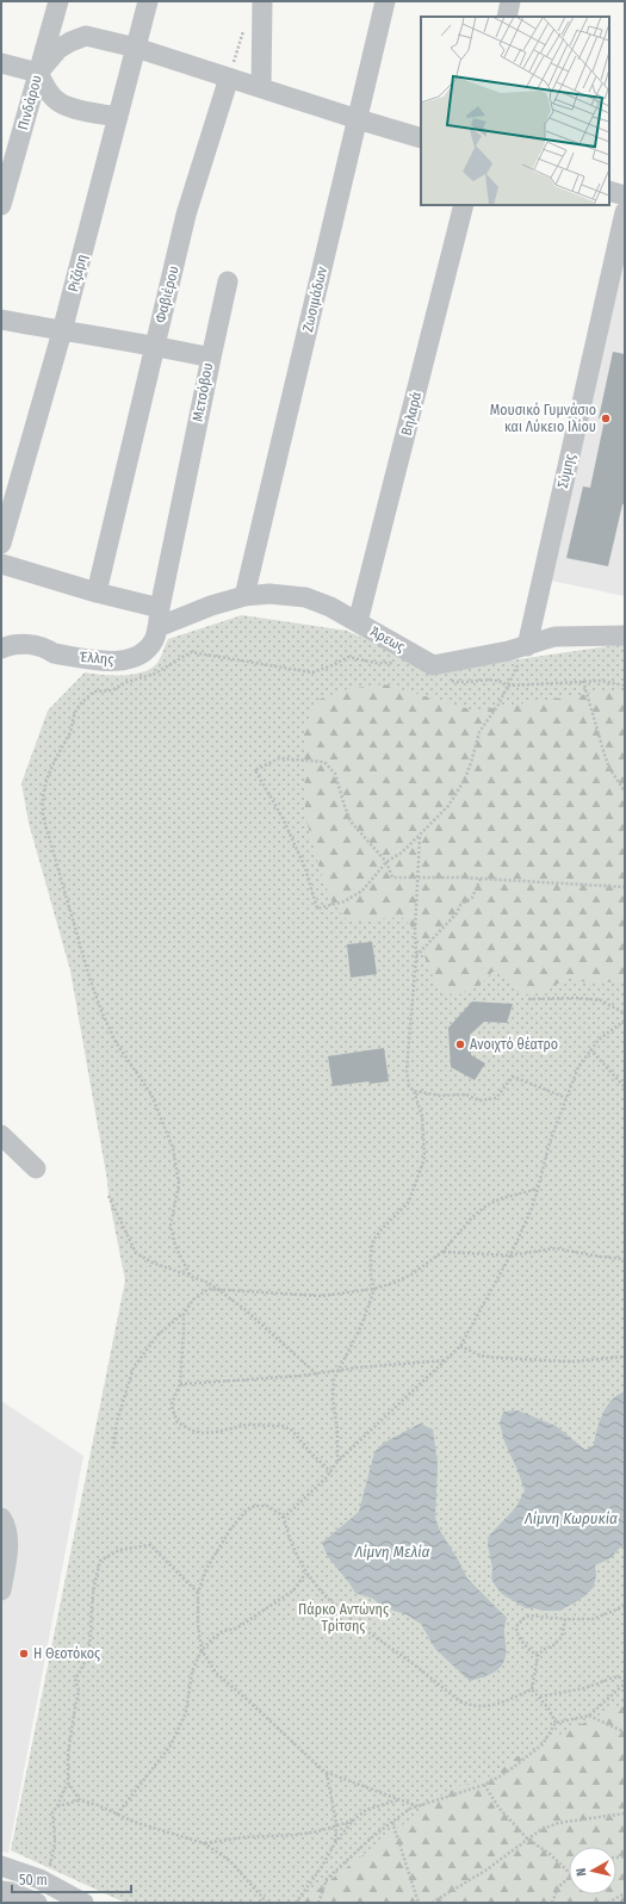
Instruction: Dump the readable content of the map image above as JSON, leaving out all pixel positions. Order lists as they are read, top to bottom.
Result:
{
  "streets": {
    "street": [
      "Πινδάρου",
      "Ριζάρη",
      "Φαβιέρου",
      "Ζωσιμάδων",
      "Μετσόβου",
      "Βηλαρά",
      "Σύμης",
      "Άρεως",
      "Έλλης"
    ]
  },
  "crossings": [
    ["Ριζάρη", "Μετσόβου"],
    ["Φαβιέρου", "Μετσόβου"],
    ["Ζωσιμάδων", "Άρεως"],
    ["Μετσόβου", "Άρεως"],
    ["Μετσόβου", "Έλλης"],
    ["Βηλαρά", "Άρεως"],
    ["Σύμης", "Άρεως"],
    ["Άρεως", "Έλλης"]
  ],
  "water": ["Λίμνη Κωρυκία", "Λίμνη Μελία"],
  "parks": ["Πάρκο Αντώνης Τρίτσης"],
  "places": ["Μουσικό Γυμνάσιο και Λύκειο Ιλίου", "Ανοιχτό θέατρο", "Η Θεοτόκος"],
  "scale_bar": "50 m",
  "north": "left"
}
